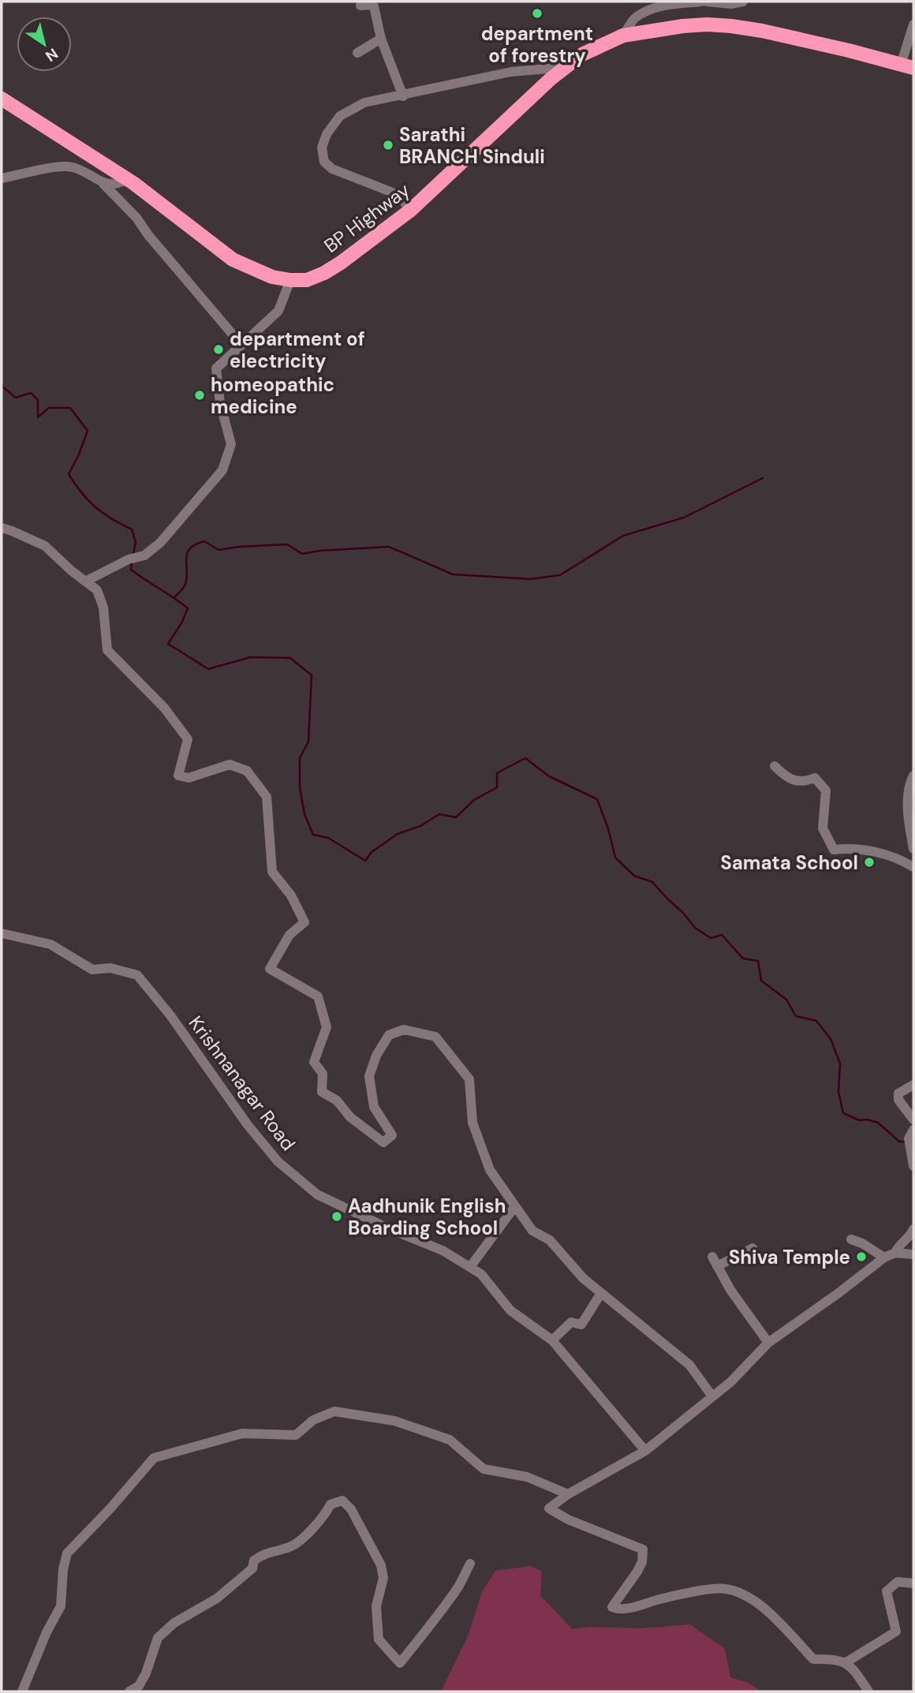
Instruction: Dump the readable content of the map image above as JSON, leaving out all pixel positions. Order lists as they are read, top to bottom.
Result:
{
  "streets": {
    "highway": ["BP Highway"],
    "street": ["Krishnanagar Road"]
  },
  "places": [
    "department of forestry",
    "Sarathi BRANCH Sinduli",
    "department of electricity",
    "homeopathic medicine",
    "Samata School",
    "Aadhunik English Boarding School",
    "Shiva Temple"
  ],
  "north": "bottom right"
}
